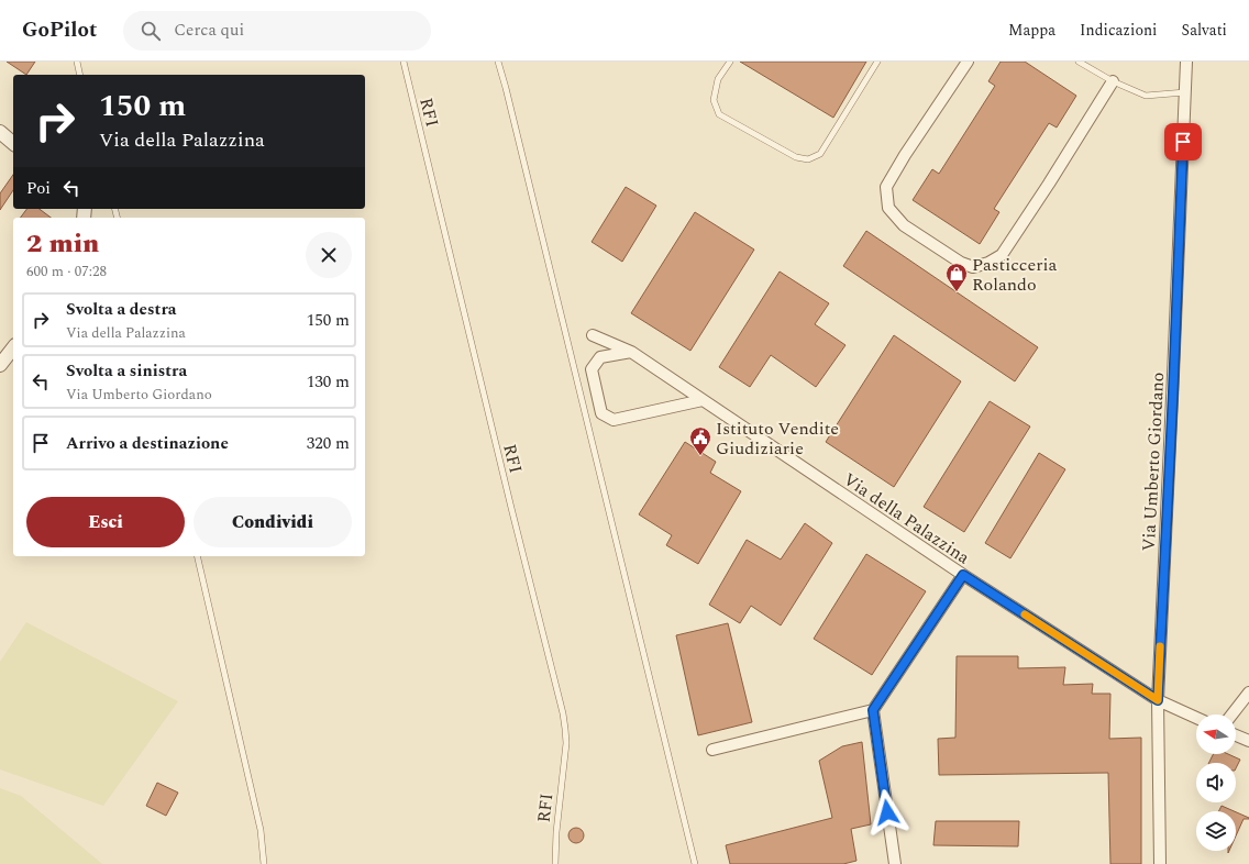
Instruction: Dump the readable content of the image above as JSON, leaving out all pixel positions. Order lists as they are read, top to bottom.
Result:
{
  "streets": {
    "street": ["Via Umberto Giordano", "Via della Palazzina"],
    "lane": ["RFI"]
  },
  "crossings": [
    ["Via Umberto Giordano", "Via della Palazzina"]
  ],
  "places": {
    "shop": ["Pasticceria Rolando"],
    "public building": ["Istituto Vendite Giudiziarie"]
  },
  "north": "left",
  "page": {
    "header": "GoPilot",
    "search": "Cerca qui",
    "nav": ["Mappa", "Indicazioni", "Salvati"],
    "turn": ["150 m", "Via della Palazzina"],
    "then": "Poi",
    "heading": ["2 min", "600 m · 07:28"],
    "list": [
      {
        "name": "Svolta a destra",
        "note": "Via della Palazzina",
        "value": "150 m"
      },
      {
        "name": "Svolta a sinistra",
        "note": "Via Umberto Giordano",
        "value": "130 m"
      },
      {
        "name": "Arrivo a destinazione",
        "value": "320 m"
      }
    ],
    "buttons": ["Esci", "Condividi"]
  }
}
